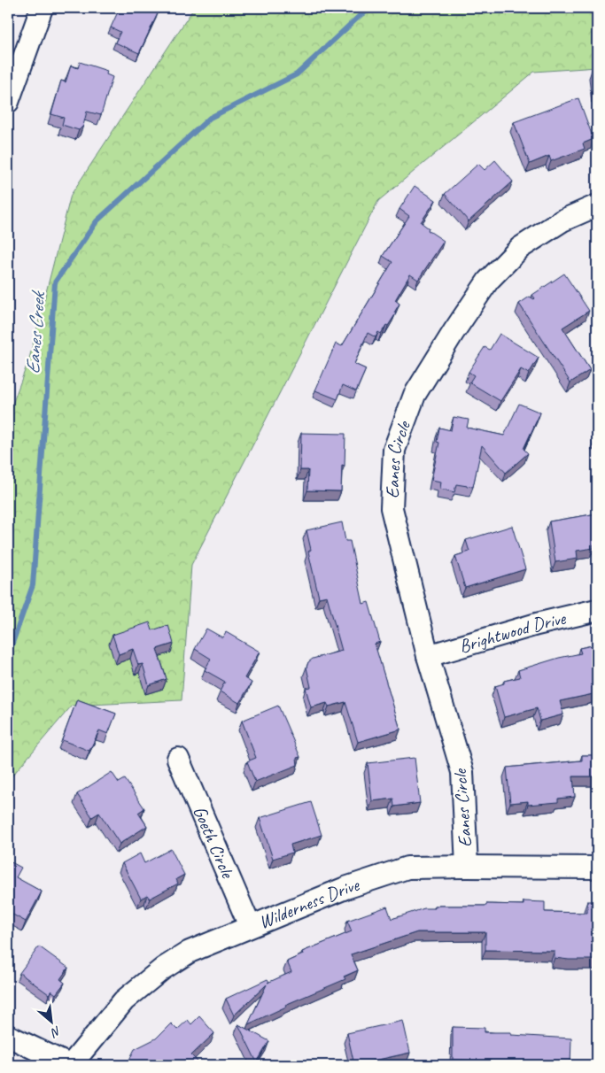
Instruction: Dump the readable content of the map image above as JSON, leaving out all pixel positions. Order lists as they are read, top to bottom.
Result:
{
  "streets": {
    "street": [
      "Eanes Circle",
      "Brightwood Drive",
      "Goeth Circle",
      "Wilderness Drive"
    ]
  },
  "crossings": [
    ["Eanes Circle", "Brightwood Drive"],
    ["Eanes Circle", "Wilderness Drive"],
    ["Goeth Circle", "Wilderness Drive"]
  ],
  "water": ["Eanes Creek"],
  "north": "bottom right"
}
